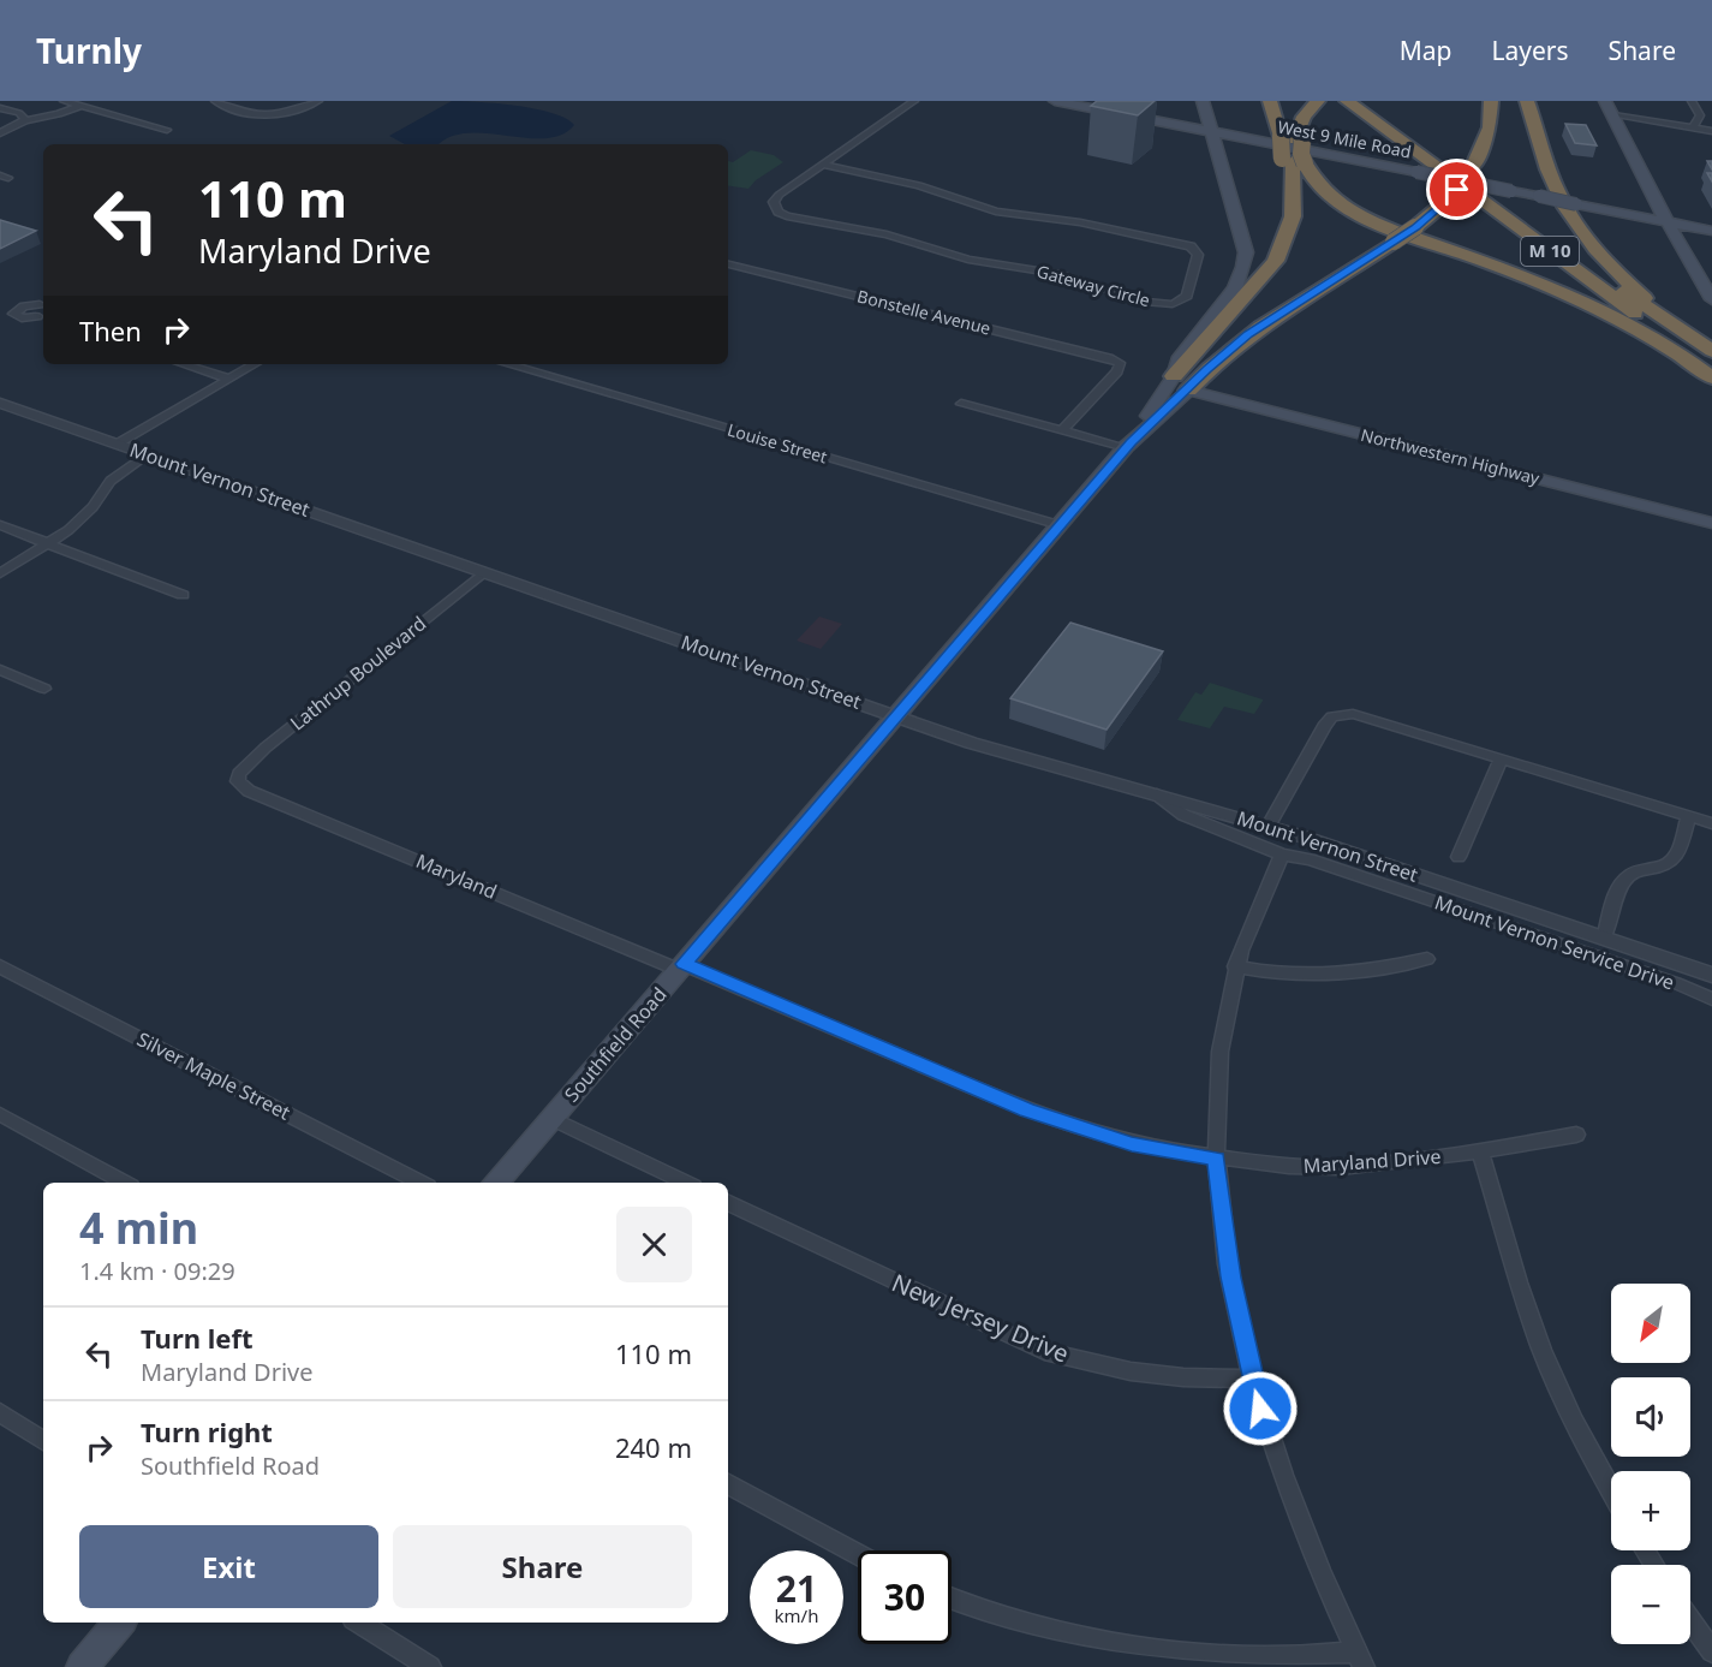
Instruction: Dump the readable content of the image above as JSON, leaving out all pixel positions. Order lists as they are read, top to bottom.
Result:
{
  "streets": {
    "highway": ["M 10"],
    "main road": ["West 9 Mile Road", "Northwestern Highway", "Southfield Road"],
    "street": [
      "Gateway Circle",
      "Bonstelle Avenue",
      "Louise Street",
      "Mount Vernon Street",
      "Lathrup Boulevard",
      "Maryland",
      "Mount Vernon Service Drive",
      "Silver Maple Street",
      "Maryland Drive",
      "New Jersey Drive"
    ]
  },
  "crossings": [
    ["West 9 Mile Road", "Southfield Road"],
    ["Louise Street", "Southfield Road"],
    ["Northwestern Highway", "Southfield Road"],
    ["Mount Vernon Street", "Lathrup Boulevard"],
    ["Mount Vernon Street", "Mount Vernon Service Drive"],
    ["Mount Vernon Street", "Southfield Road"],
    ["Lathrup Boulevard", "Maryland"],
    ["Maryland", "Southfield Road"],
    ["Maryland", "Maryland Drive"],
    ["Southfield Road", "Maryland Drive"]
  ],
  "north": "bottom left",
  "page": {
    "header": "Turnly",
    "nav": ["Map", "Layers", "Share"],
    "turn": ["110 m", "Maryland Drive"],
    "then": "Then",
    "heading": ["4 min", "1.4 km · 09:29"],
    "map_buttons": ["+", "−"],
    "list": [
      {
        "name": "Turn left",
        "note": "Maryland Drive",
        "value": "110 m"
      },
      {
        "name": "Turn right",
        "note": "Southfield Road",
        "value": "240 m"
      }
    ],
    "buttons": ["Exit", "Share"],
    "speed": "21 km/h",
    "limit": "30"
  }
}
